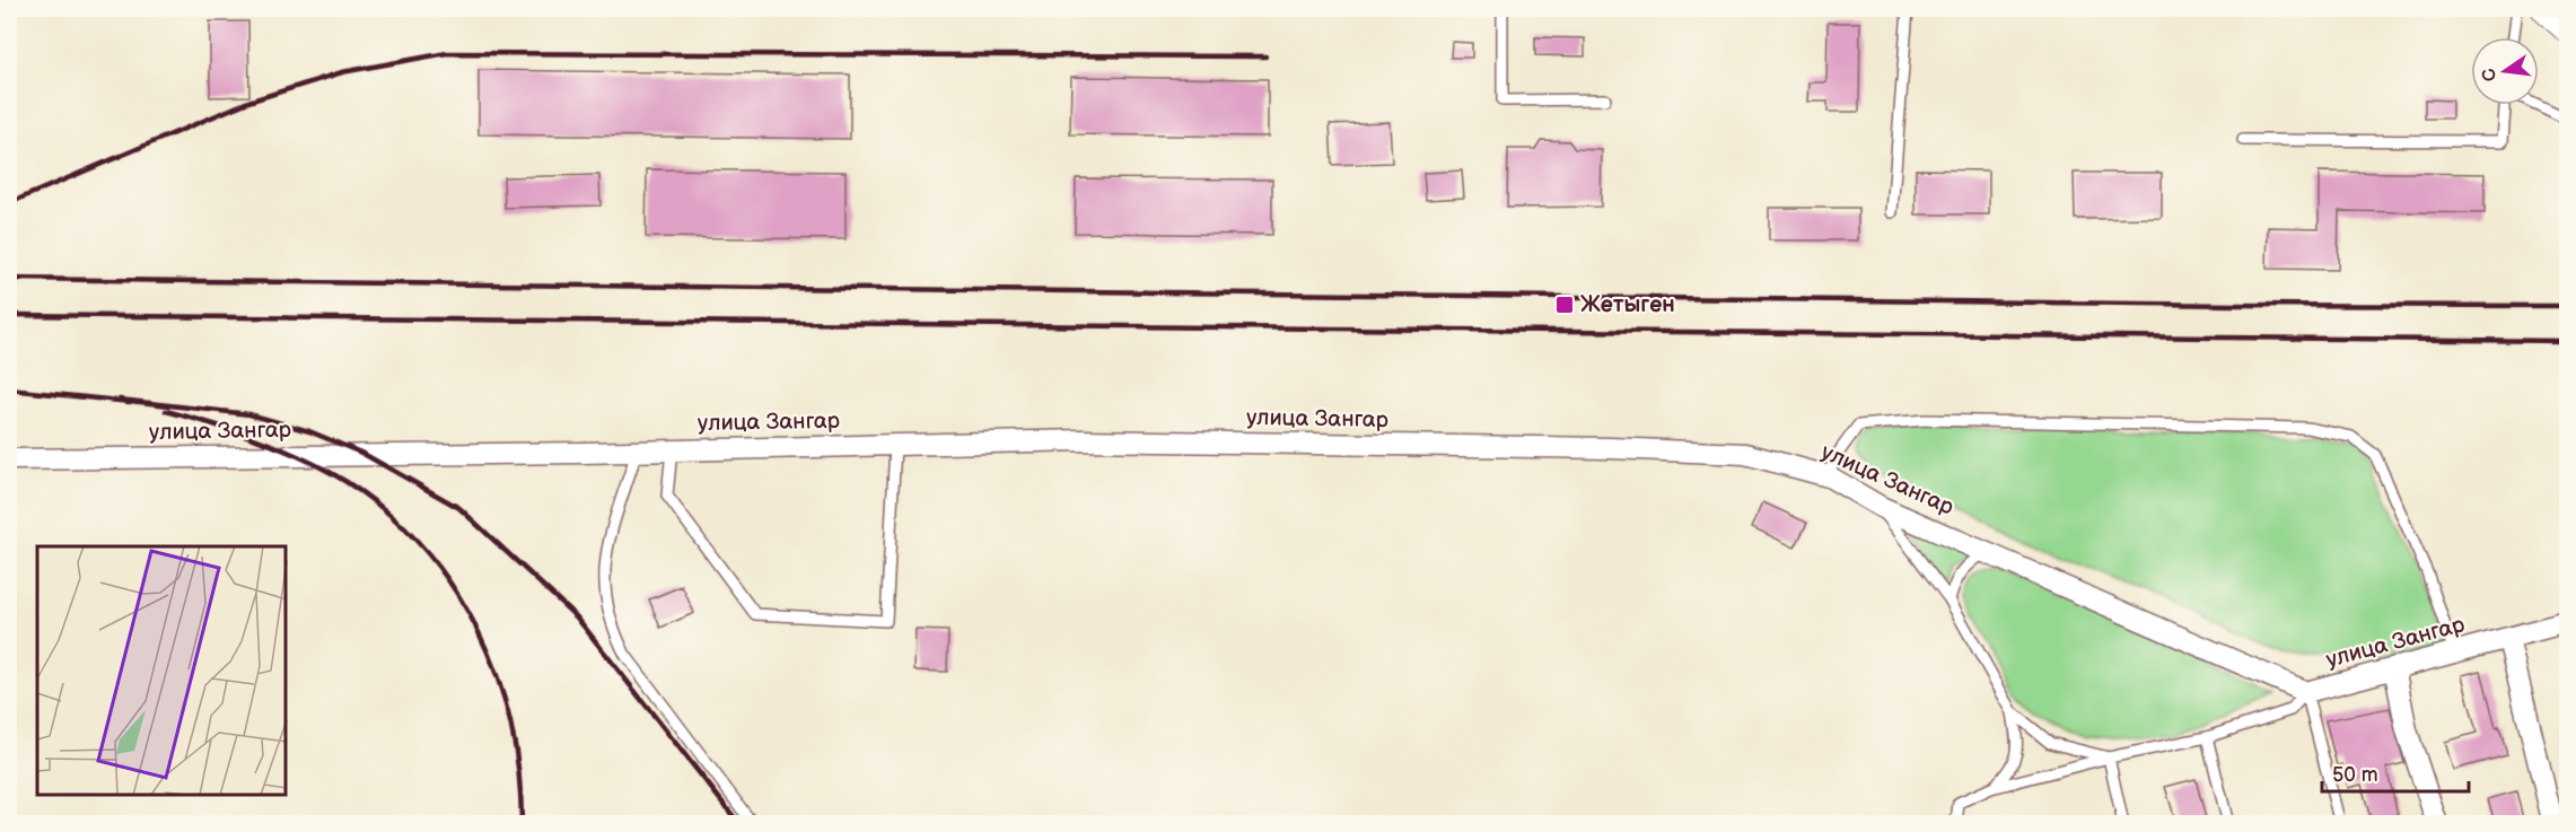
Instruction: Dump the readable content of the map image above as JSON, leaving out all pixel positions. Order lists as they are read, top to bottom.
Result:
{
  "streets": {
    "street": ["улица Зангар"]
  },
  "places": {
    "transit": ["Жетыген"]
  },
  "scale_bar": "50 m",
  "north": "left"
}
